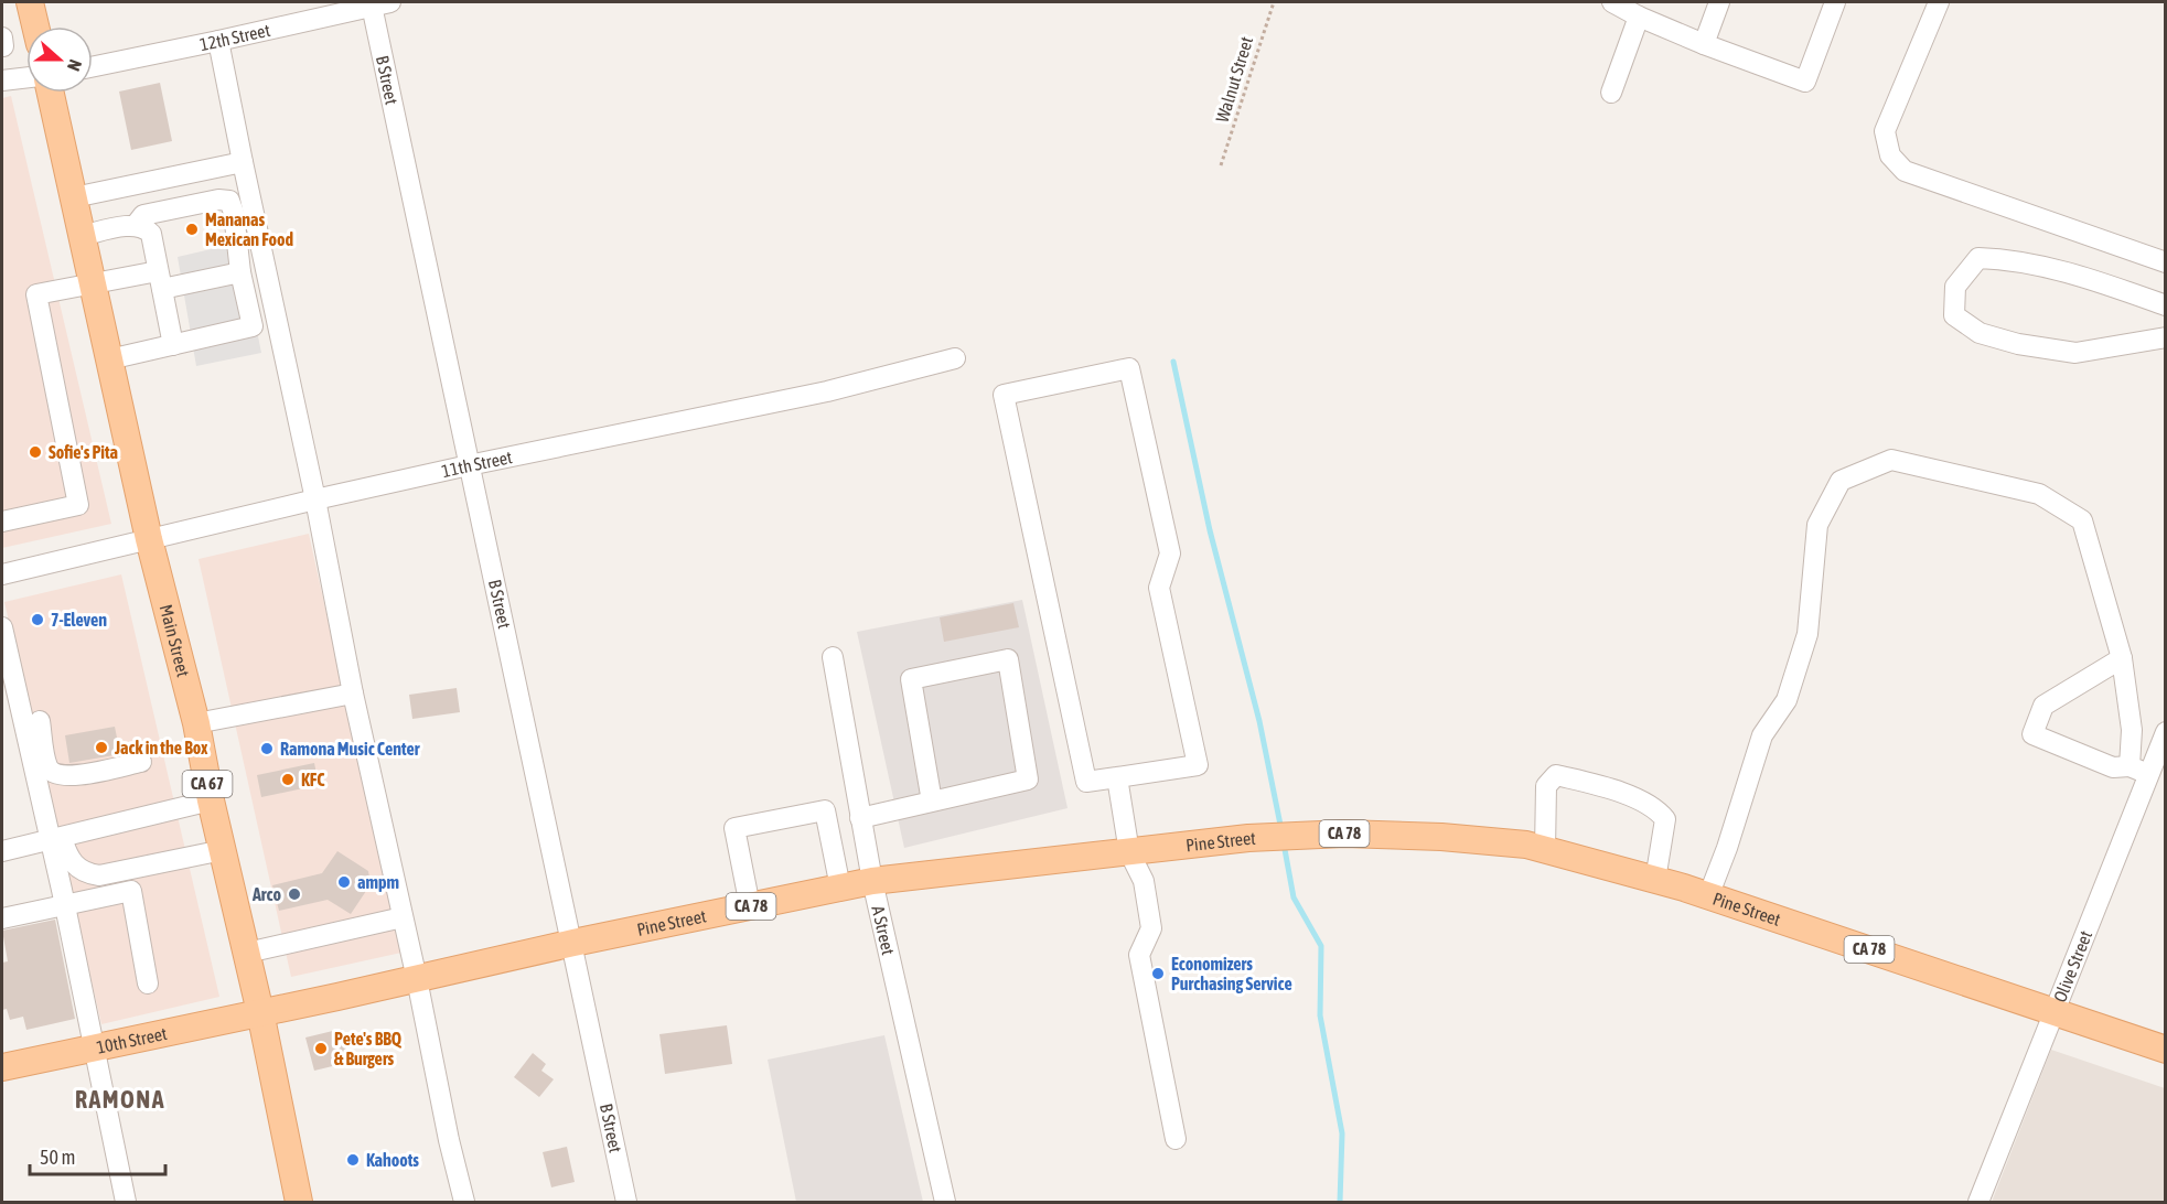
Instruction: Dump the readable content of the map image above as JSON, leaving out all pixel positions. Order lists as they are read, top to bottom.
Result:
{
  "streets": {
    "main road": [
      "Main Street",
      "CA 67",
      "CA 78",
      "Pine Street",
      "10th Street"
    ],
    "street": [
      "12th Street",
      "B Street",
      "11th Street",
      "A Street",
      "Olive Street"
    ],
    "path": ["Walnut Street"]
  },
  "crossings": [
    ["12th Street", "B Street"],
    ["B Street", "11th Street"],
    ["B Street", "Pine Street"],
    ["11th Street", "Main Street"],
    ["Main Street", "Pine Street"],
    ["Main Street", "10th Street"],
    ["Pine Street", "A Street"],
    ["Pine Street", "Olive Street"],
    ["Pine Street", "10th Street"]
  ],
  "districts": ["RAMONA"],
  "places": [
    "Mananas Mexican Food",
    "Sofie's Pita",
    "7-Eleven",
    "Jack in the Box",
    "Ramona Music Center",
    "KFC",
    "ampm",
    "Arco",
    "Economizers Purchasing Service",
    "Pete's BBQ & Burgers",
    "Kahoots"
  ],
  "scale_bar": "50 m",
  "north": "right"
}
